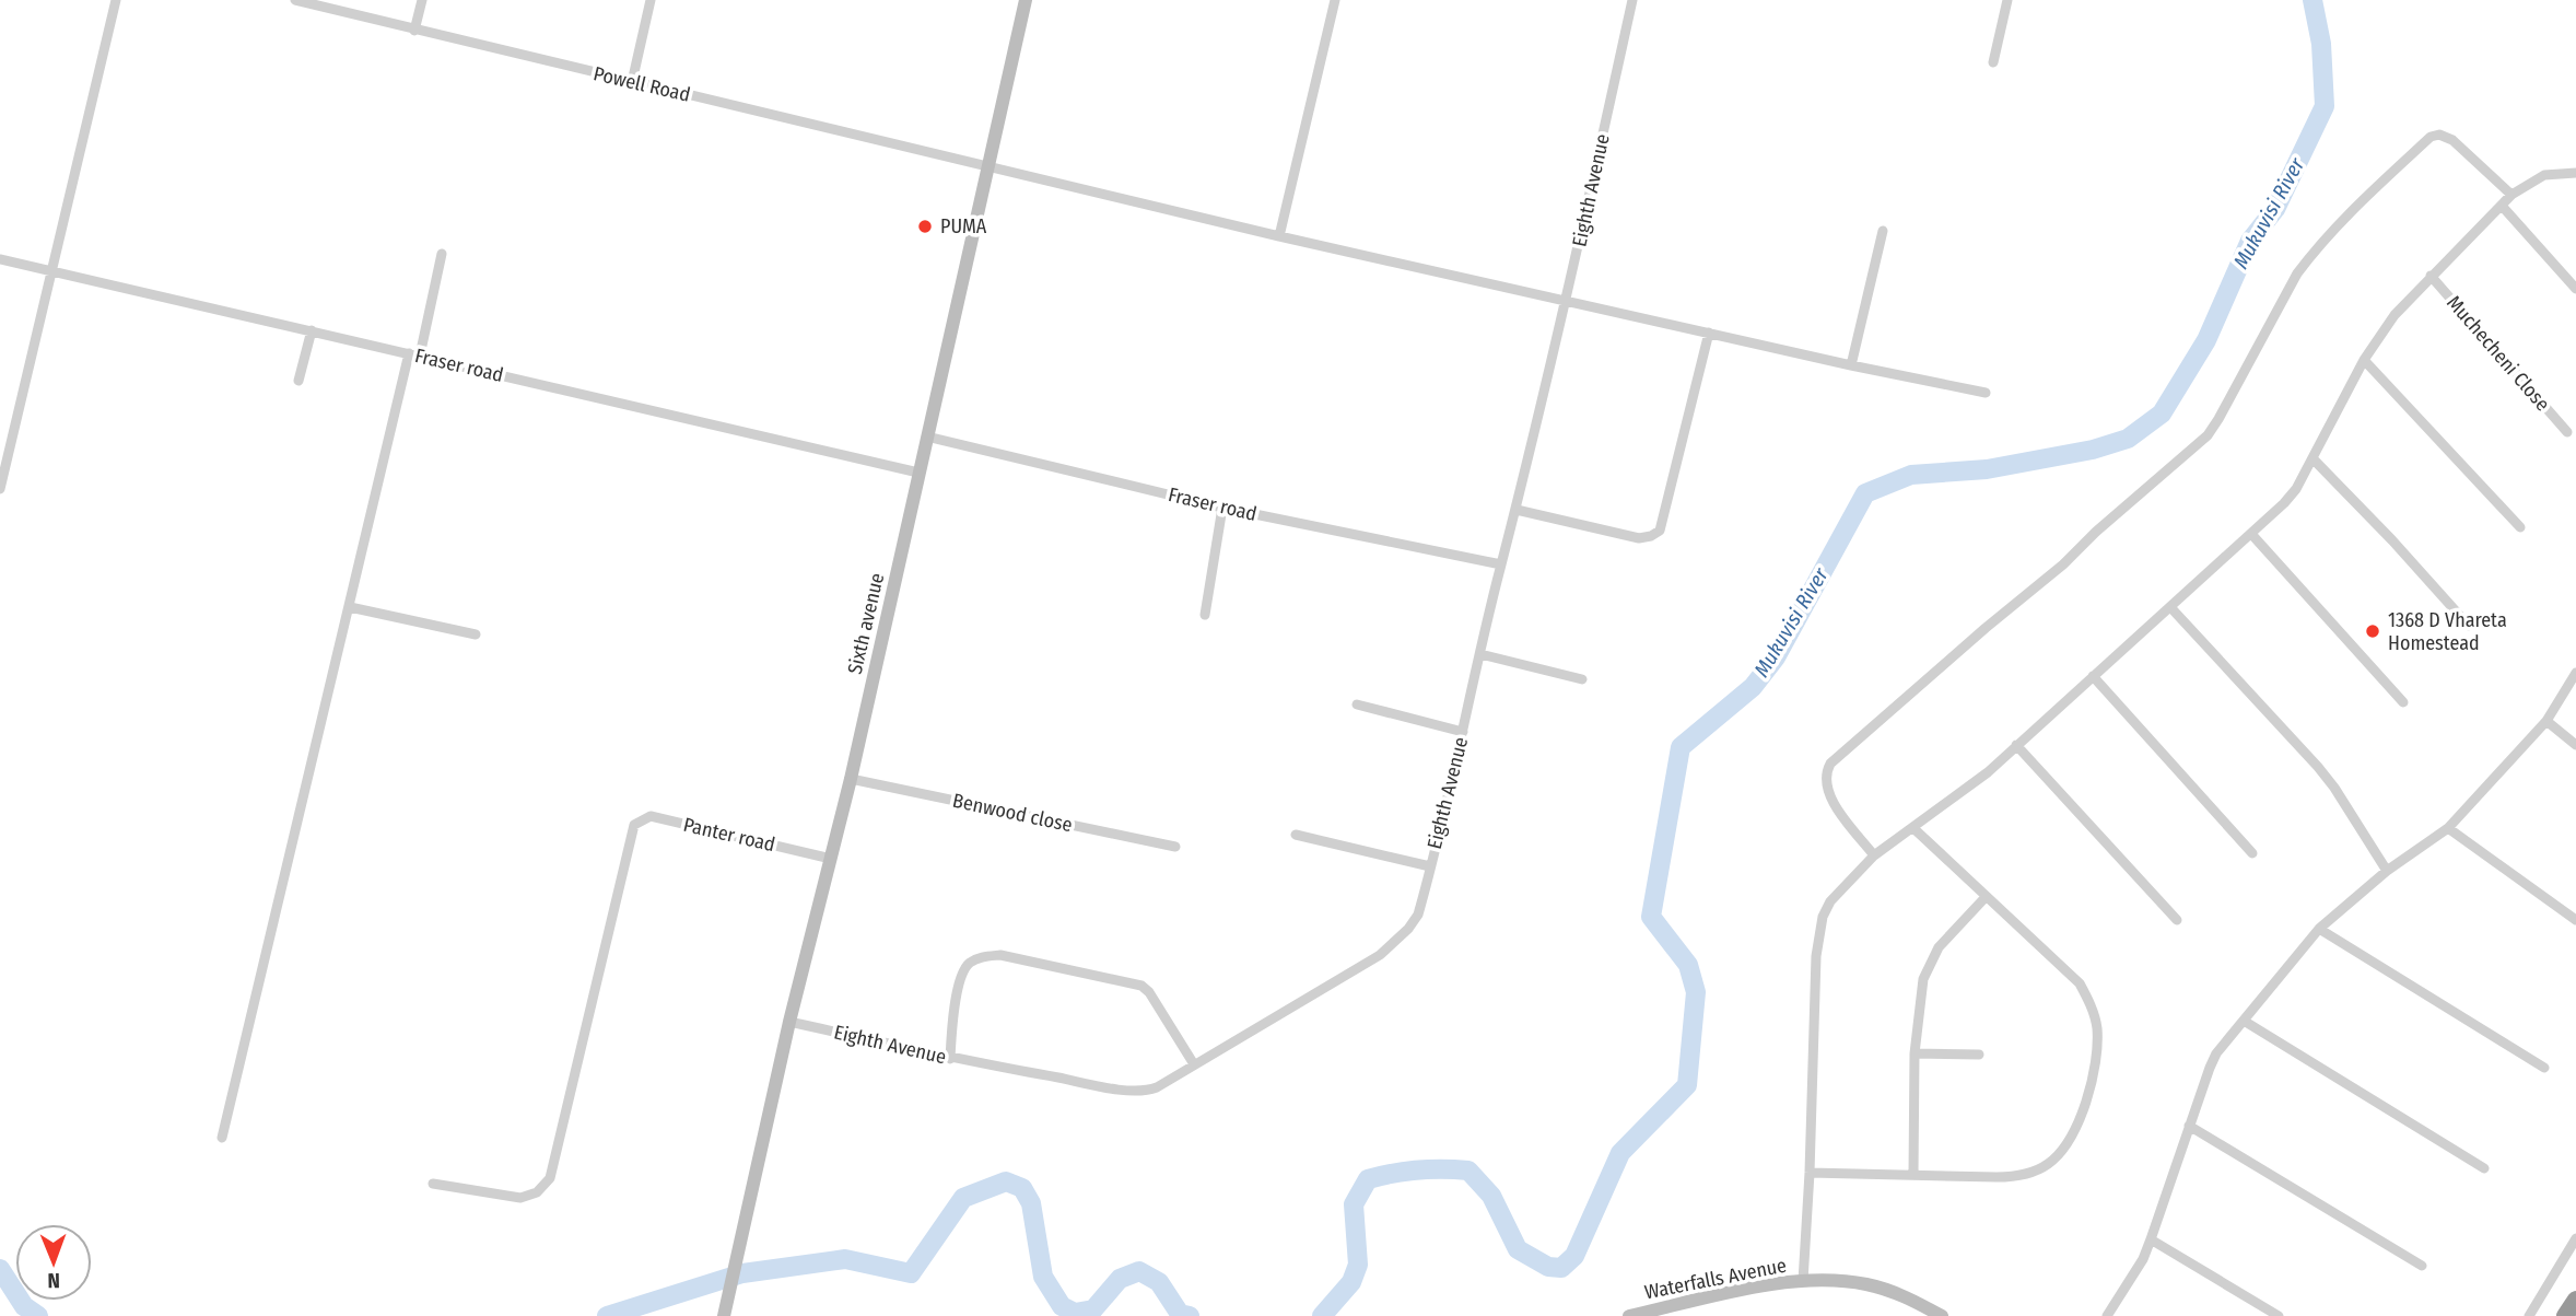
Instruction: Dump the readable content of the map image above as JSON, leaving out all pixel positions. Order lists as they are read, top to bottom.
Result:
{
  "streets": {
    "street": [
      "Powell Road",
      "Eighth Avenue",
      "Muchecheni Close",
      "Fraser road",
      "Sixth avenue",
      "Benwood close",
      "Panter road",
      "Waterfalls Avenue"
    ]
  },
  "crossings": [
    ["Powell Road", "Eighth Avenue"],
    ["Powell Road", "Sixth avenue"],
    ["Eighth Avenue", "Fraser road"],
    ["Eighth Avenue", "Sixth avenue"],
    ["Fraser road", "Sixth avenue"],
    ["Sixth avenue", "Benwood close"],
    ["Sixth avenue", "Panter road"]
  ],
  "water": ["Mukuvisi River"],
  "places": ["PUMA", "1368 D Vhareta Homestead"],
  "north": "bottom"
}
